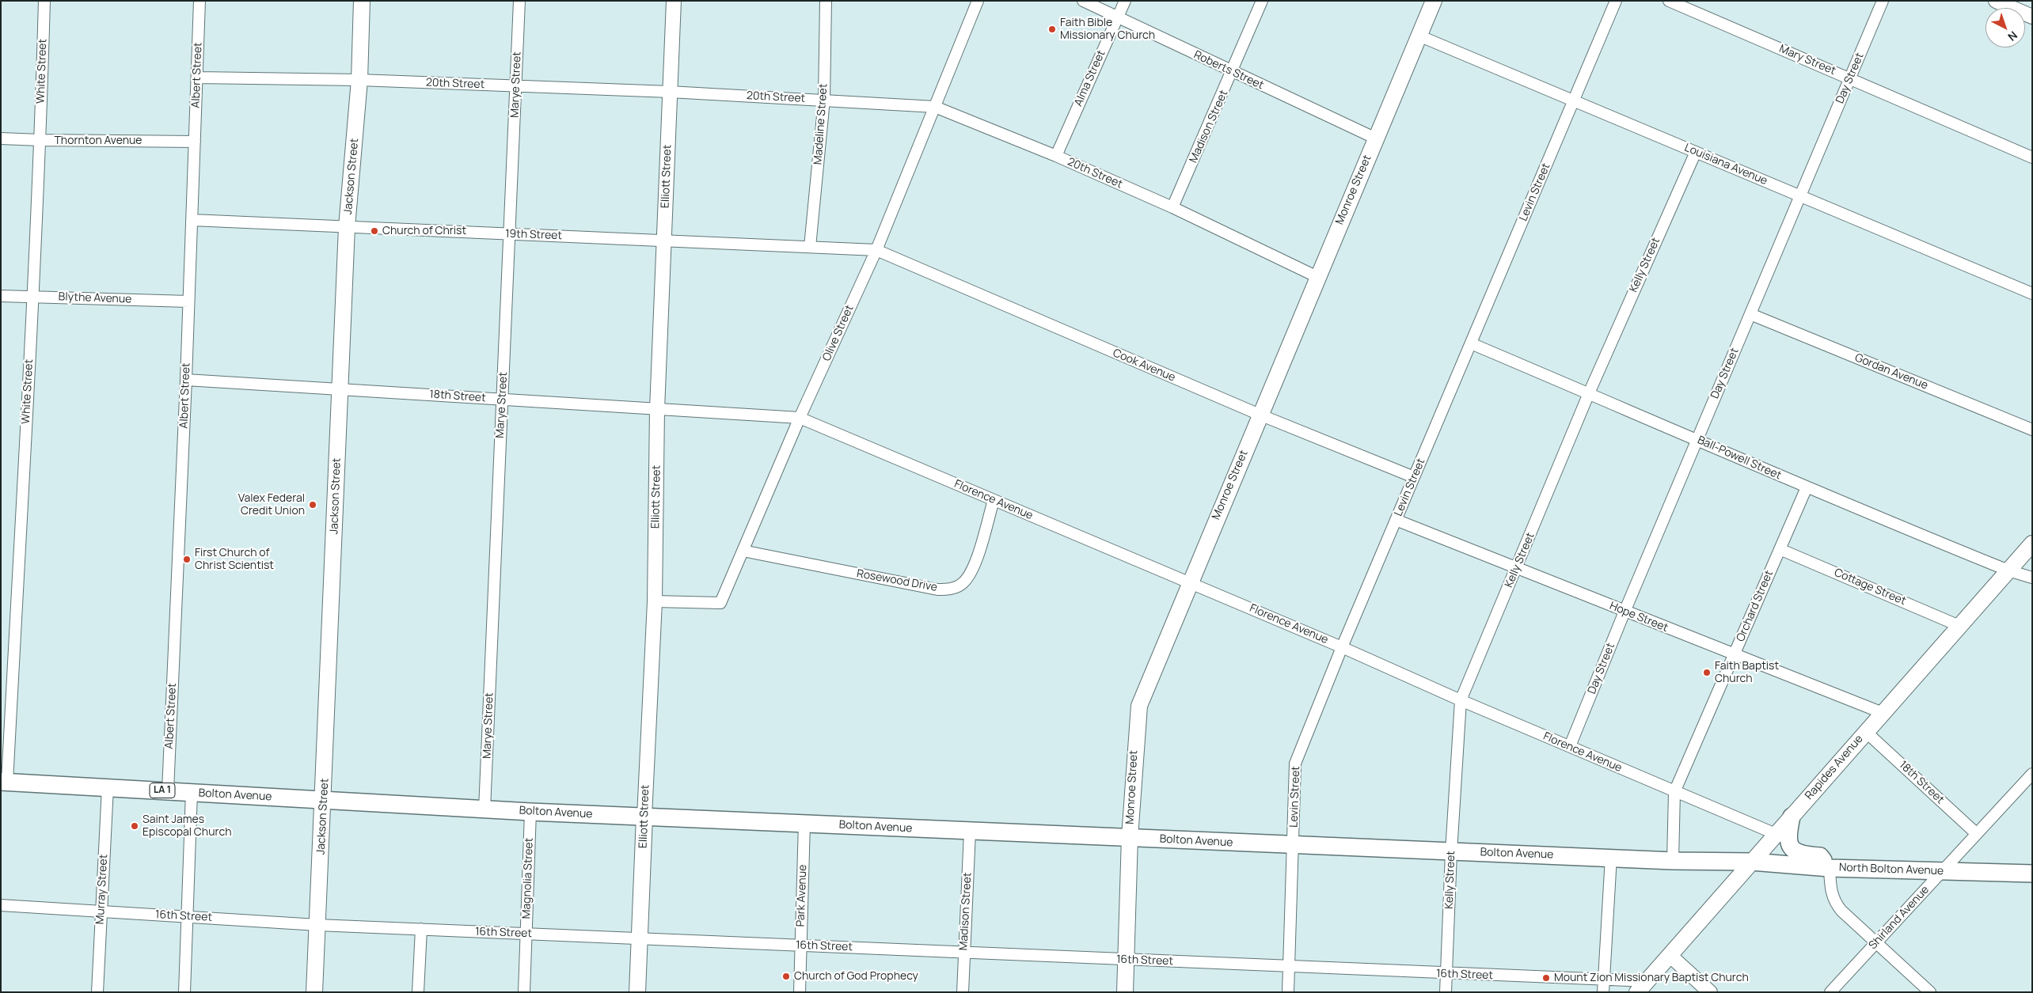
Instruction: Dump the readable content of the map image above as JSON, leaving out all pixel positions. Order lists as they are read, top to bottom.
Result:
{
  "streets": {
    "main road": [
      "Jackson Street",
      "Elliott Street",
      "Monroe Street",
      "Rapides Avenue",
      "LA 1",
      "Bolton Avenue",
      "North Bolton Avenue"
    ],
    "street": [
      "Mary Street",
      "Roberts Street",
      "White Street",
      "Albert Street",
      "Alma Street",
      "Day Street",
      "20th Street",
      "Marye Street",
      "Madeline Street",
      "Madison Street",
      "Thornton Avenue",
      "Louisiana Avenue",
      "Levin Street",
      "19th Street",
      "Kelly Street",
      "Blythe Avenue",
      "Olive Street",
      "Cook Avenue",
      "Gordan Avenue",
      "18th Street",
      "Ball-Powell Street",
      "Florence Avenue",
      "Rosewood Drive",
      "Cottage Street",
      "Orchard Street",
      "Hope Street",
      "Magnolia Street",
      "Murray Street",
      "Park Avenue",
      "16th Street",
      "Shirland Avenue"
    ]
  },
  "crossings": [
    ["Mary Street", "Day Street"],
    ["Roberts Street", "Alma Street"],
    ["Roberts Street", "Madison Street"],
    ["Roberts Street", "Monroe Street"],
    ["White Street", "Thornton Avenue"],
    ["White Street", "Blythe Avenue"],
    ["White Street", "Bolton Avenue"],
    ["Albert Street", "20th Street"],
    ["Albert Street", "Thornton Avenue"],
    ["Albert Street", "19th Street"],
    ["Albert Street", "Blythe Avenue"],
    ["Albert Street", "18th Street"],
    ["Albert Street", "Bolton Avenue"],
    ["Alma Street", "20th Street"],
    ["Day Street", "Louisiana Avenue"],
    ["Day Street", "Gordan Avenue"],
    ["Day Street", "Ball-Powell Street"],
    ["Day Street", "Florence Avenue"],
    ["Day Street", "Hope Street"],
    ["20th Street", "Marye Street"],
    ["20th Street", "Madeline Street"],
    ["20th Street", "Madison Street"],
    ["20th Street", "Jackson Street"],
    ["20th Street", "Elliott Street"],
    ["20th Street", "Monroe Street"],
    ["20th Street", "Olive Street"],
    ["Marye Street", "19th Street"],
    ["Marye Street", "18th Street"],
    ["Marye Street", "Bolton Avenue"],
    ["Madeline Street", "19th Street"],
    ["Madison Street", "Bolton Avenue"],
    ["Madison Street", "16th Street"],
    ["Louisiana Avenue", "Monroe Street"],
    ["Louisiana Avenue", "Levin Street"],
    ["Louisiana Avenue", "Kelly Street"],
    ["Jackson Street", "19th Street"],
    ["Jackson Street", "18th Street"],
    ["Jackson Street", "Bolton Avenue"],
    ["Jackson Street", "16th Street"],
    ["Elliott Street", "19th Street"],
    ["Elliott Street", "Olive Street"],
    ["Elliott Street", "18th Street"],
    ["Elliott Street", "Bolton Avenue"],
    ["Elliott Street", "16th Street"],
    ["Monroe Street", "Cook Avenue"],
    ["Monroe Street", "Florence Avenue"],
    ["Monroe Street", "Bolton Avenue"],
    ["Monroe Street", "16th Street"],
    ["Levin Street", "Cook Avenue"],
    ["Levin Street", "Ball-Powell Street"],
    ["Levin Street", "Florence Avenue"],
    ["Levin Street", "Hope Street"],
    ["Levin Street", "Bolton Avenue"],
    ["Levin Street", "16th Street"],
    ["19th Street", "Olive Street"],
    ["19th Street", "Cook Avenue"],
    ["Kelly Street", "Ball-Powell Street"],
    ["Kelly Street", "Florence Avenue"],
    ["Kelly Street", "Hope Street"],
    ["Kelly Street", "Bolton Avenue"],
    ["Kelly Street", "16th Street"],
    ["Olive Street", "Cook Avenue"],
    ["Olive Street", "18th Street"],
    ["Olive Street", "Florence Avenue"],
    ["Olive Street", "Rosewood Drive"],
    ["18th Street", "Florence Avenue"],
    ["18th Street", "Rapides Avenue"],
    ["18th Street", "Shirland Avenue"],
    ["Ball-Powell Street", "Orchard Street"],
    ["Ball-Powell Street", "Rapides Avenue"],
    ["Florence Avenue", "Rosewood Drive"],
    ["Florence Avenue", "Orchard Street"],
    ["Florence Avenue", "Rapides Avenue"],
    ["Cottage Street", "Orchard Street"],
    ["Cottage Street", "Rapides Avenue"],
    ["Orchard Street", "Hope Street"],
    ["Orchard Street", "Bolton Avenue"],
    ["Hope Street", "Rapides Avenue"],
    ["Rapides Avenue", "Bolton Avenue"],
    ["Rapides Avenue", "North Bolton Avenue"],
    ["Rapides Avenue", "16th Street"],
    ["Bolton Avenue", "North Bolton Avenue"],
    ["Bolton Avenue", "Magnolia Street"],
    ["Bolton Avenue", "Murray Street"],
    ["Bolton Avenue", "Park Avenue"],
    ["North Bolton Avenue", "Shirland Avenue"],
    ["Magnolia Street", "16th Street"],
    ["Murray Street", "16th Street"],
    ["Park Avenue", "16th Street"]
  ],
  "places": [
    "Faith Bible Missionary Church",
    "Church of Christ",
    "Valex Federal Credit Union",
    "First Church of Christ Scientist",
    "Faith Baptist Church",
    "Saint James Episcopal Church",
    "Church of God Prophecy",
    "Mount Zion Missionary Baptist Church"
  ],
  "north": "bottom right"
}
